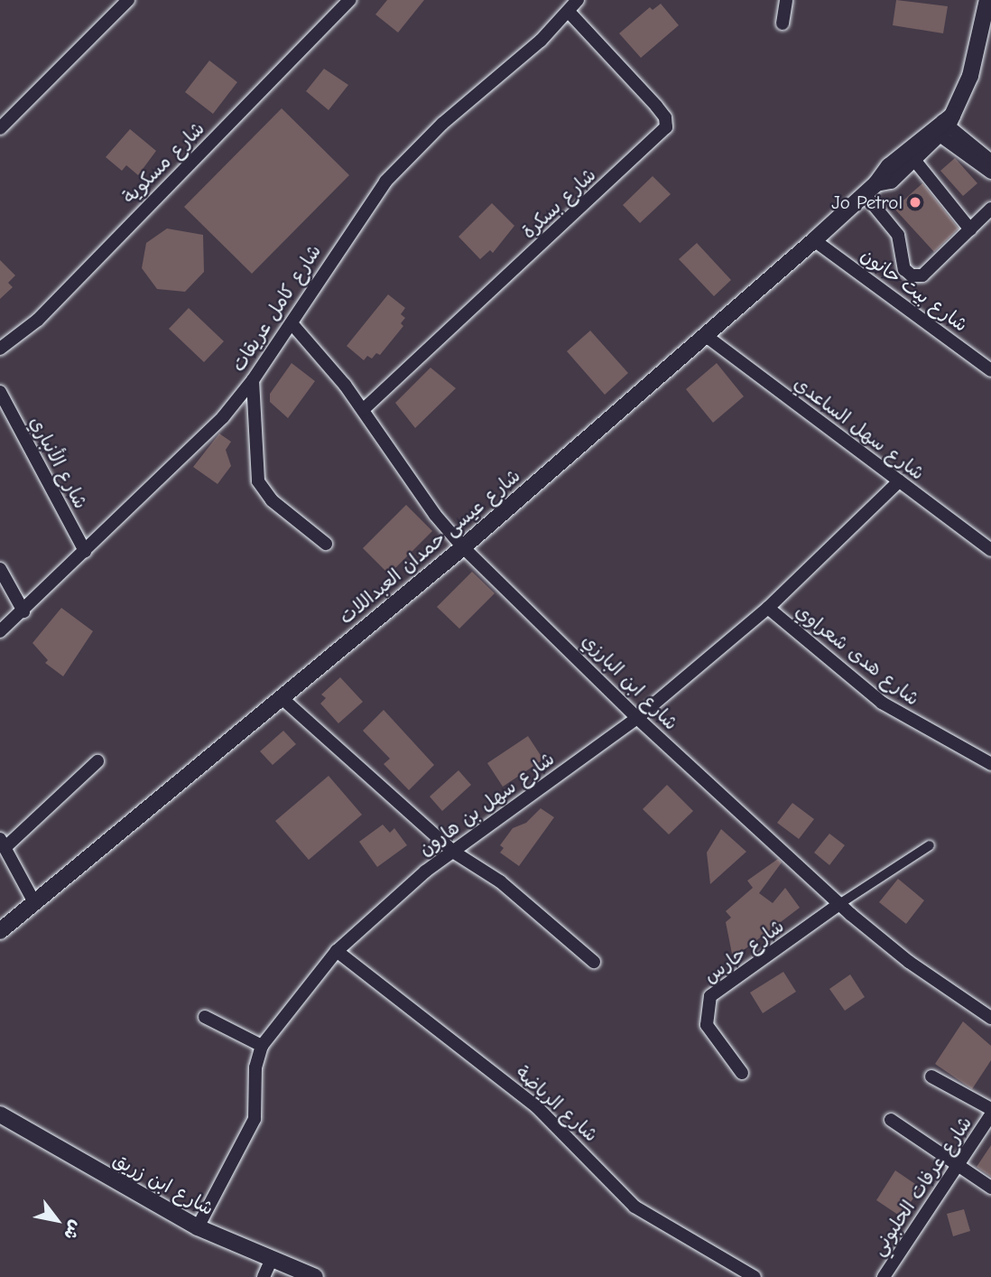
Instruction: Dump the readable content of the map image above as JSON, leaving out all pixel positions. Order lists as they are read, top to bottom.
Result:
{
  "streets": {
    "street": [
      "شارع مسكوية",
      "شارع بسكرة",
      "شارع بيت حانون",
      "شارع كامل عريقات",
      "شارع سهل الساعدي",
      "شارع الأنباري",
      "شارع عيسى حمدان العبداللات",
      "شارع هدى شعراوي",
      "شارع ابن البارزي",
      "شارع سهل بن هارون",
      "شارع حارس",
      "شارع الرياضة",
      "شارع ابن زريق",
      "شارع عرفات الحلبوني"
    ]
  },
  "crossings": [
    ["شارع بسكرة", "شارع كامل عريقات"],
    ["شارع بسكرة", "شارع ابن البارزي"],
    ["شارع بيت حانون", "شارع عيسى حمدان العبداللات"],
    ["شارع كامل عريقات", "شارع الأنباري"],
    ["شارع كامل عريقات", "شارع ابن البارزي"],
    ["شارع سهل الساعدي", "شارع عيسى حمدان العبداللات"],
    ["شارع سهل الساعدي", "شارع سهل بن هارون"],
    ["شارع عيسى حمدان العبداللات", "شارع ابن البارزي"],
    ["شارع هدى شعراوي", "شارع سهل بن هارون"],
    ["شارع ابن البارزي", "شارع سهل بن هارون"],
    ["شارع ابن البارزي", "شارع حارس"],
    ["شارع سهل بن هارون", "شارع الرياضة"],
    ["شارع سهل بن هارون", "شارع ابن زريق"]
  ],
  "places": ["Jo Petrol"],
  "north": "bottom right"
}
